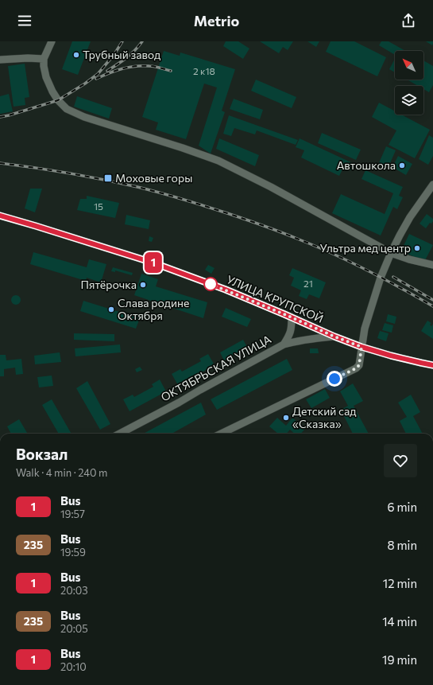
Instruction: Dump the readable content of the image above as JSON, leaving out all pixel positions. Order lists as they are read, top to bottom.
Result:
{
  "streets": {
    "street": ["УЛИЦА КРУПСКОЙ", "ОКТЯБРЬСКАЯ УЛИЦА"]
  },
  "crossings": [
    ["УЛИЦА КРУПСКОЙ", "ОКТЯБРЬСКАЯ УЛИЦА"]
  ],
  "places": {
    "other": [
      "Трубный завод",
      "Автошкола",
      "Ультра мед центр",
      "Пятёрочка",
      "Слава родине Октября",
      "Детский сад «Сказка»"
    ],
    "transit": ["Моховые горы"]
  },
  "lines": ["bus line 1"],
  "house_numbers": ["2 к18", "15", "21"],
  "north": "top left",
  "page": {
    "header": "Metrio",
    "on_map": "1",
    "heading": ["Вокзал", "Walk · 4 min · 240 m"],
    "list": [
      {
        "mark": "1",
        "name": "Bus",
        "note": "19:57",
        "value": "6 min"
      },
      {
        "mark": "235",
        "name": "Bus",
        "note": "19:59",
        "value": "8 min"
      },
      {
        "mark": "1",
        "name": "Bus",
        "note": "20:03",
        "value": "12 min"
      },
      {
        "mark": "235",
        "name": "Bus",
        "note": "20:05",
        "value": "14 min"
      },
      {
        "mark": "1",
        "name": "Bus",
        "note": "20:10",
        "value": "19 min"
      }
    ]
  }
}
